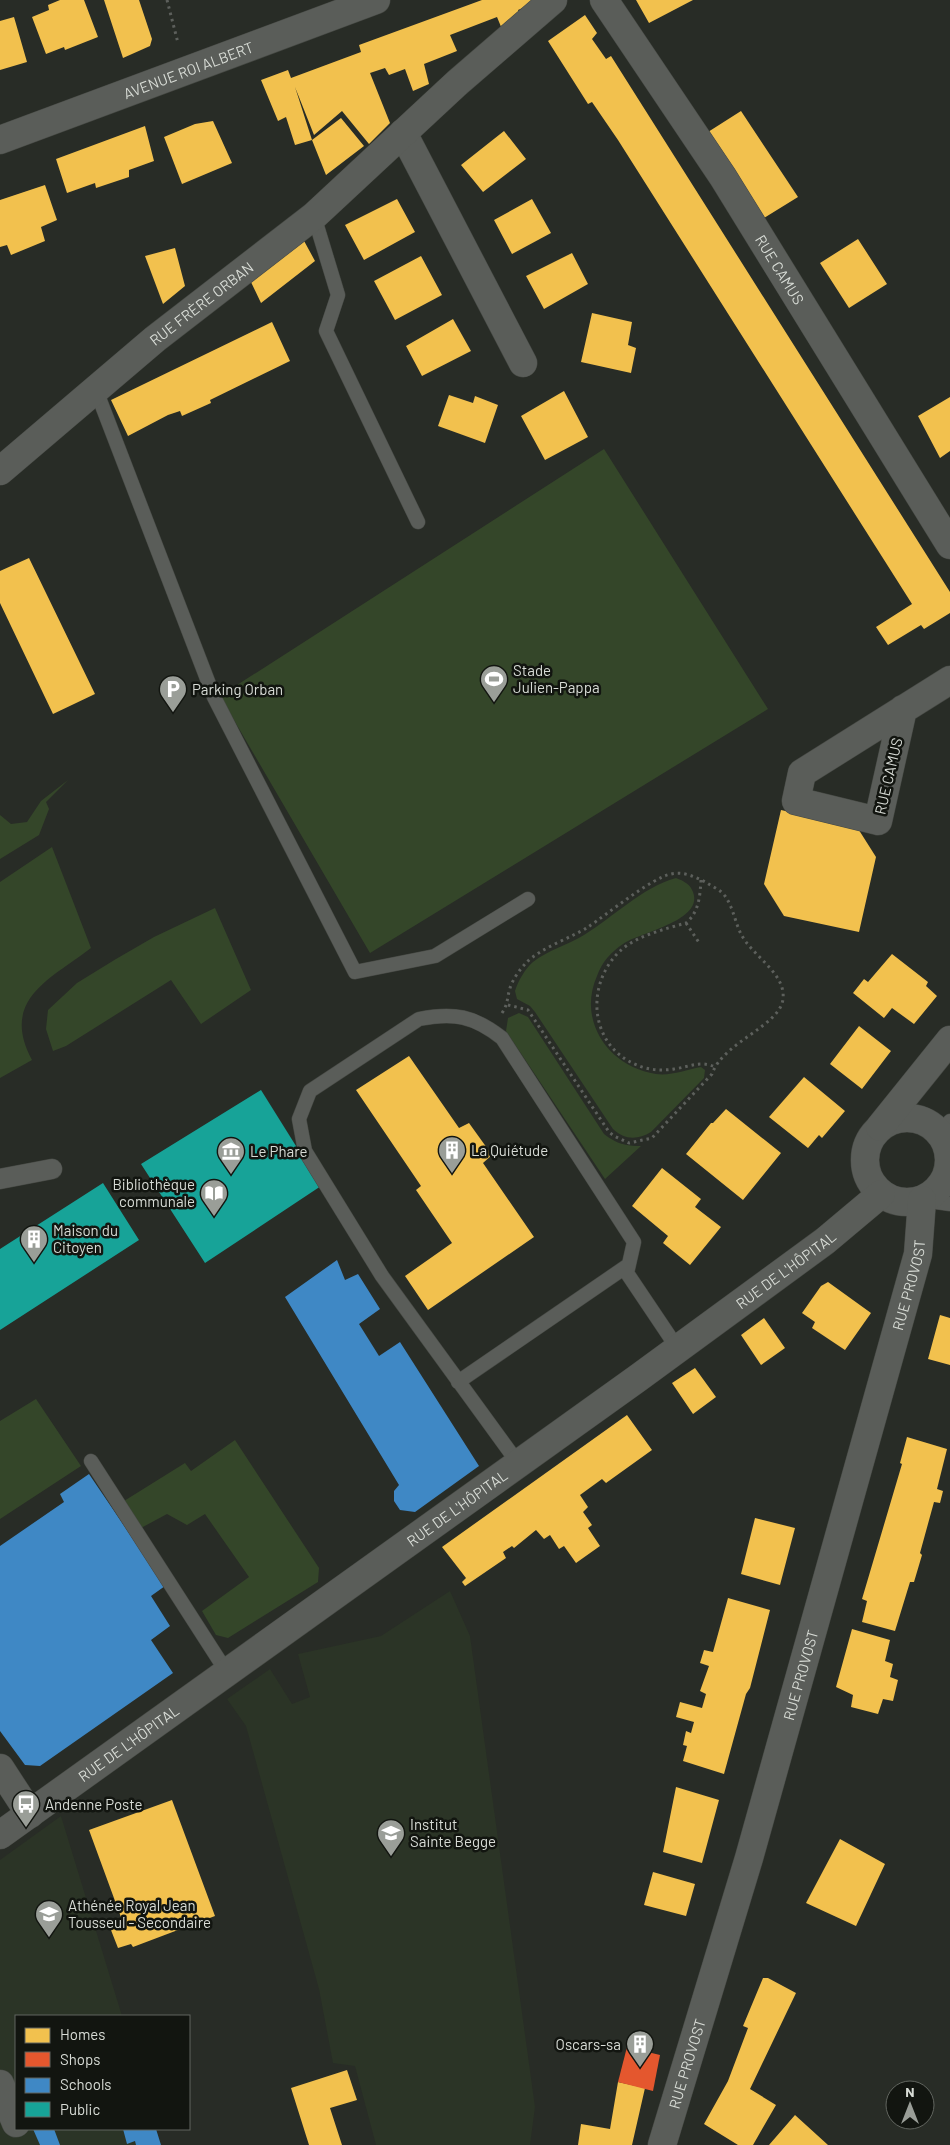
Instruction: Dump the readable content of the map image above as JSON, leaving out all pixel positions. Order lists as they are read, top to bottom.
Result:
{
  "streets": {
    "street": [
      "AVENUE ROI ALBERT",
      "RUE CAMUS",
      "RUE FRÈRE ORBAN",
      "RUE DE L'HÔPITAL",
      "RUE PROVOST"
    ]
  },
  "crossings": [
    ["RUE DE L'HÔPITAL", "RUE PROVOST"]
  ],
  "places": {
    "sports": ["Stade Julien-Pappa"],
    "parking": ["Parking Orban"],
    "building": ["La Quiétude", "Maison du Citoyen", "Oscars-sa"],
    "museum": ["Le Phare"],
    "library": ["Bibliothèque communale"],
    "bus stop": ["Andenne Poste"],
    "school or university": ["Institut Sainte Begge", "Athénée Royal Jean Tousseul - Secondaire"]
  },
  "legend": [
    "Homes",
    "Shops",
    "Schools",
    "Public"
  ],
  "north": "top"
}
